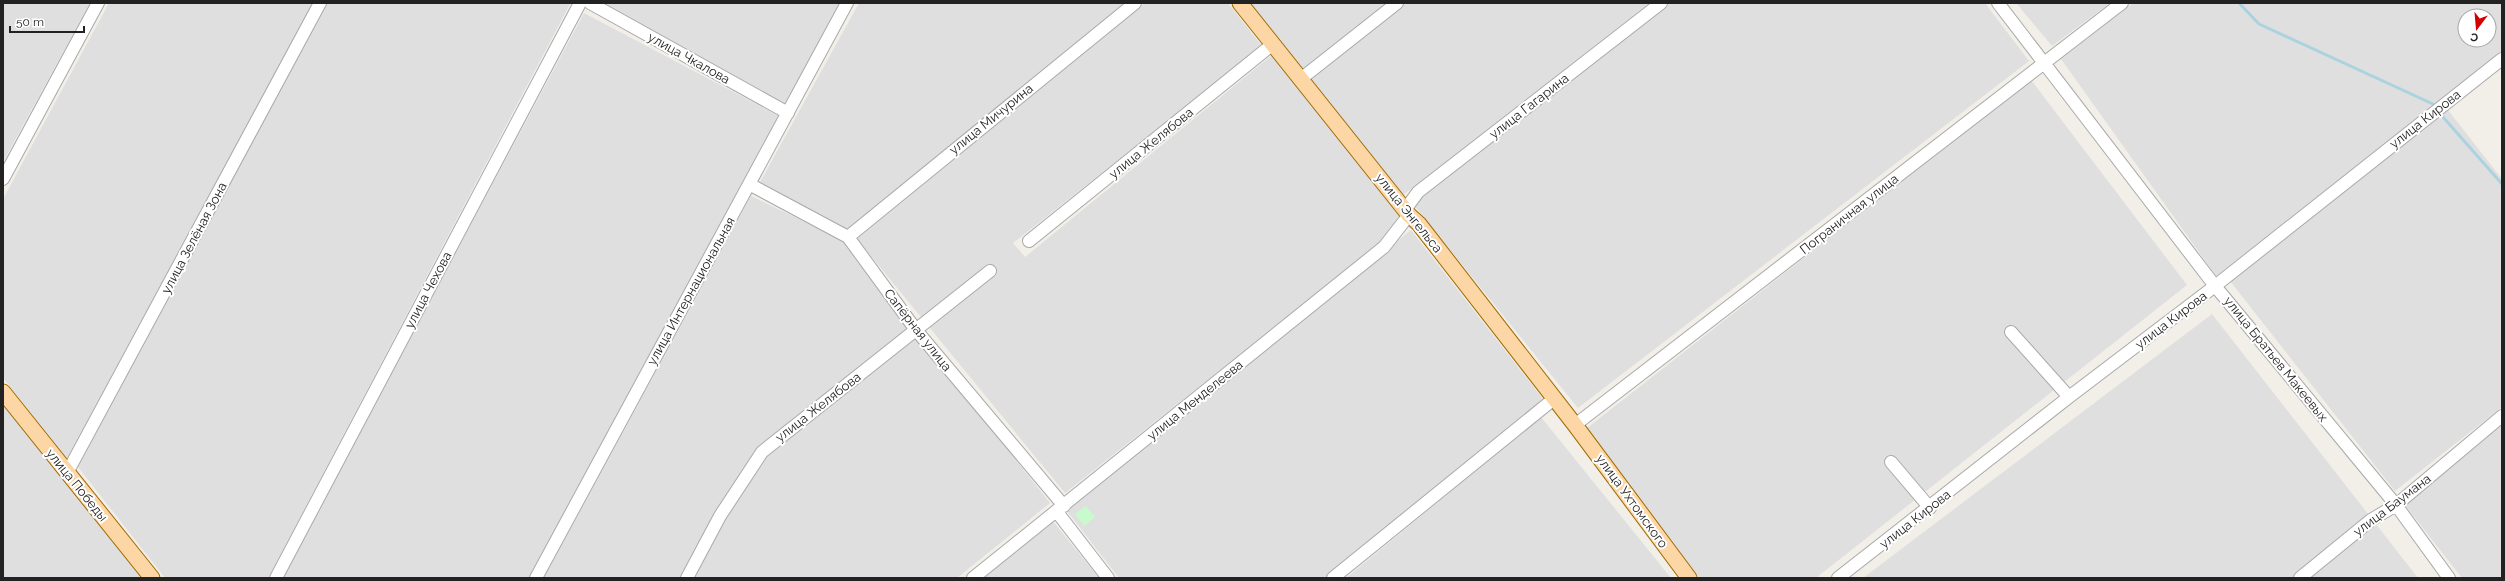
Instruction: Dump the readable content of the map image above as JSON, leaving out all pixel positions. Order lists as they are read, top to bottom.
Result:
{
  "streets": {
    "main road": ["улица Энгельса", "улица Победы", "улица Ухтомского"],
    "street": [
      "улица Чкалова",
      "улица Гагарина",
      "улица Мичурина",
      "улица Кирова",
      "улица Желябова",
      "Пограничная улица",
      "улица Зелёная Зона",
      "улица Чехова",
      "улица Интернациональная",
      "Сапёрная улица",
      "улица Братьев Макеевых",
      "улица Менделеева",
      "улица Баумана"
    ]
  },
  "crossings": [
    ["улица Чкалова", "улица Интернациональная"],
    ["улица Гагарина", "улица Энгельса"],
    ["улица Гагарина", "улица Менделеева"],
    ["улица Мичурина", "Сапёрная улица"],
    ["улица Кирова", "улица Братьев Макеевых"],
    ["улица Желябова", "улица Энгельса"],
    ["улица Желябова", "Сапёрная улица"],
    ["улица Энгельса", "Пограничная улица"],
    ["улица Энгельса", "улица Менделеева"],
    ["улица Энгельса", "улица Ухтомского"],
    ["Пограничная улица", "улица Братьев Макеевых"],
    ["Пограничная улица", "улица Ухтомского"],
    ["улица Зелёная Зона", "улица Победы"],
    ["улица Интернациональная", "Сапёрная улица"],
    ["Сапёрная улица", "улица Менделеева"],
    ["улица Братьев Макеевых", "улица Баумана"]
  ],
  "scale_bar": "50 m",
  "north": "bottom"
}
